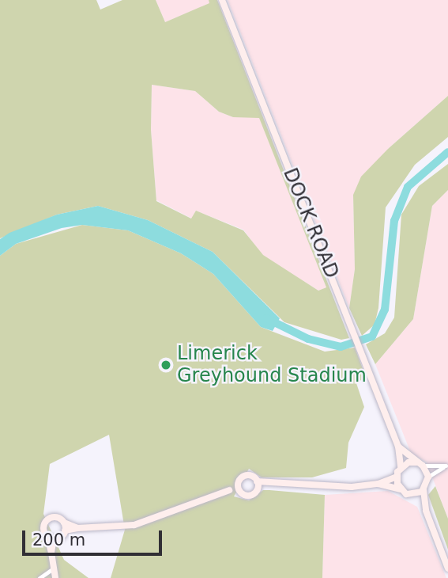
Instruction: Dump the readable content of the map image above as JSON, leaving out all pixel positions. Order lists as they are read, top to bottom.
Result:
{
  "streets": {
    "main road": ["DOCK ROAD"]
  },
  "places": ["Limerick Greyhound Stadium"],
  "scale_bar": "200 m"
}
